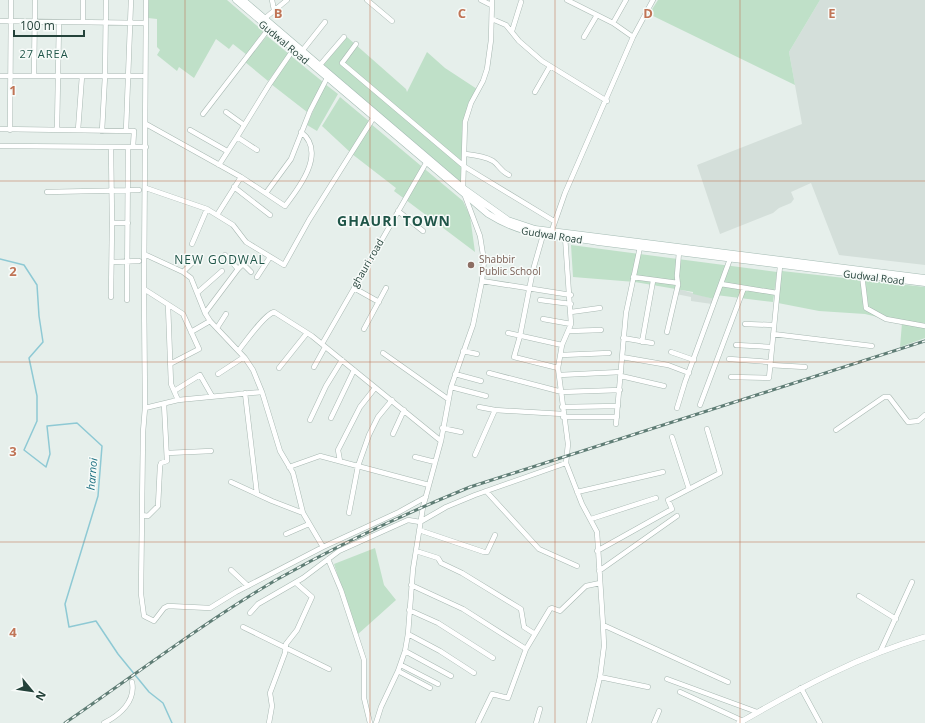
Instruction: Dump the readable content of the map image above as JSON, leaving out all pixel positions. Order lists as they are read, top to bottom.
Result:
{
  "streets": {
    "main road": ["Gudwal Road"],
    "street": ["ghauri road"]
  },
  "crossings": [
    ["Gudwal Road", "ghauri road"]
  ],
  "districts": ["27 AREA", "GHAURI TOWN", "NEW GODWAL"],
  "water": ["harnoi"],
  "places": ["Shabbir Public School"],
  "scale_bar": "100 m",
  "north": "bottom right",
  "grid": {
    "columns": [
      "B",
      "C",
      "D",
      "E"
    ],
    "rows": [
      "1",
      "2",
      "3",
      "4"
    ]
  }
}
